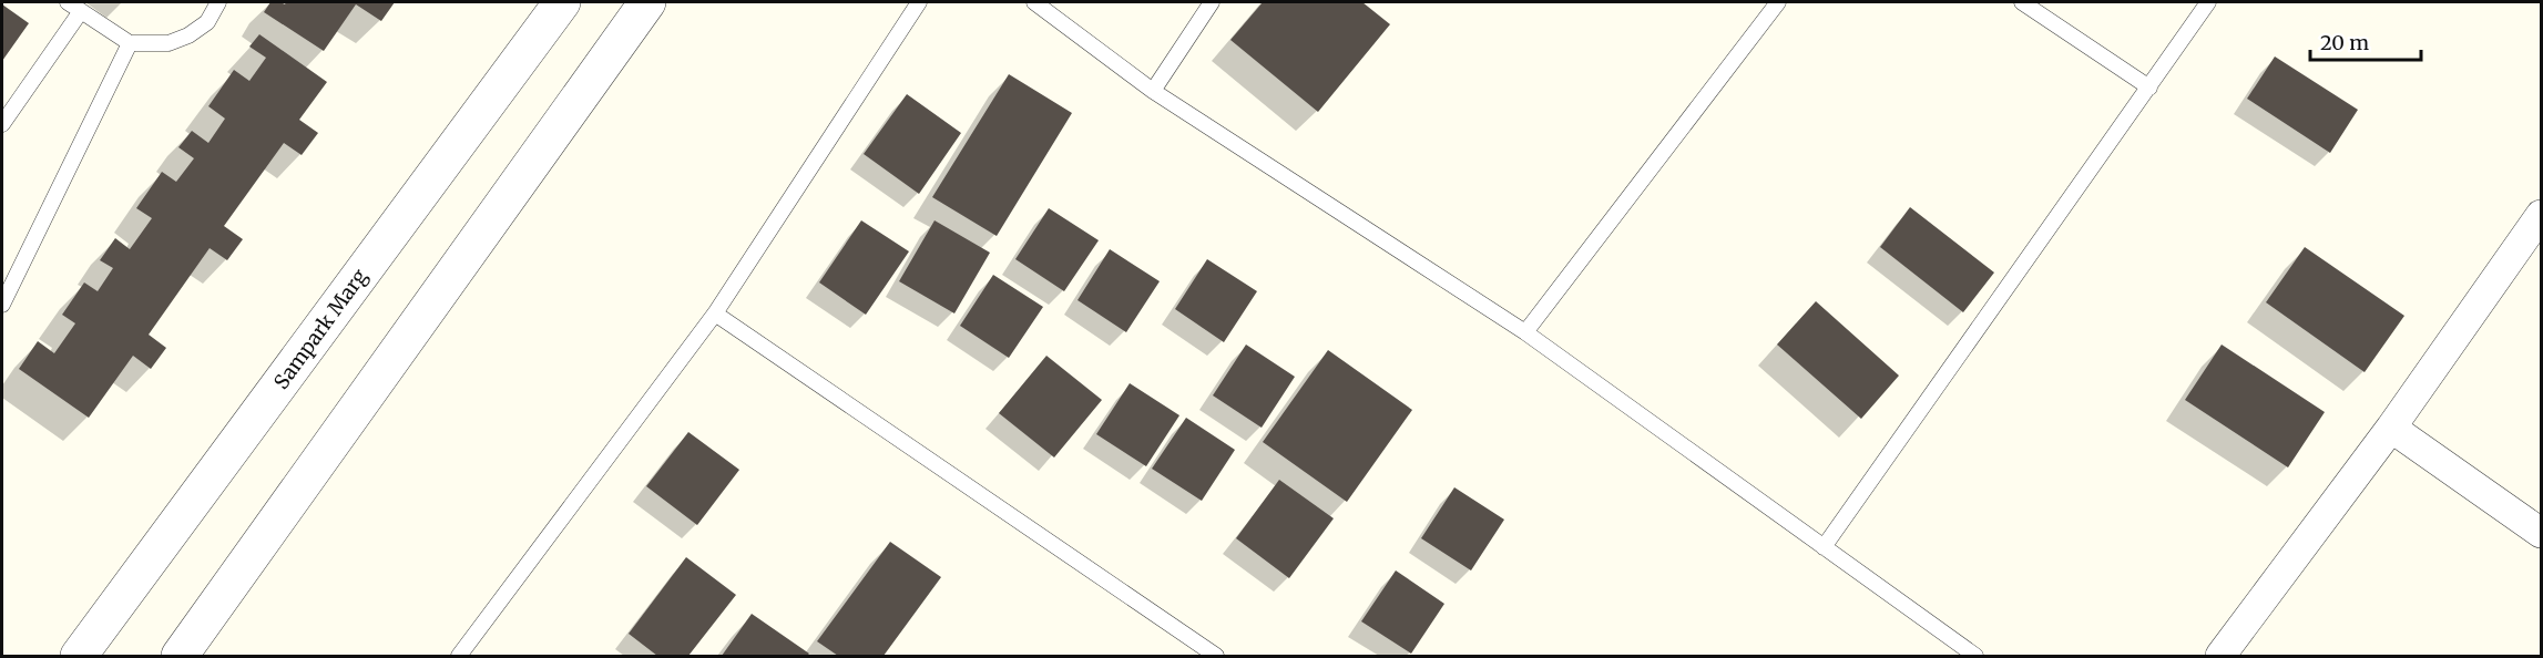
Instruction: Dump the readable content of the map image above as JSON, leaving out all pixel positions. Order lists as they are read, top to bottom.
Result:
{
  "streets": {
    "street": ["Sampark Marg"]
  },
  "scale_bar": "20 m"
}
